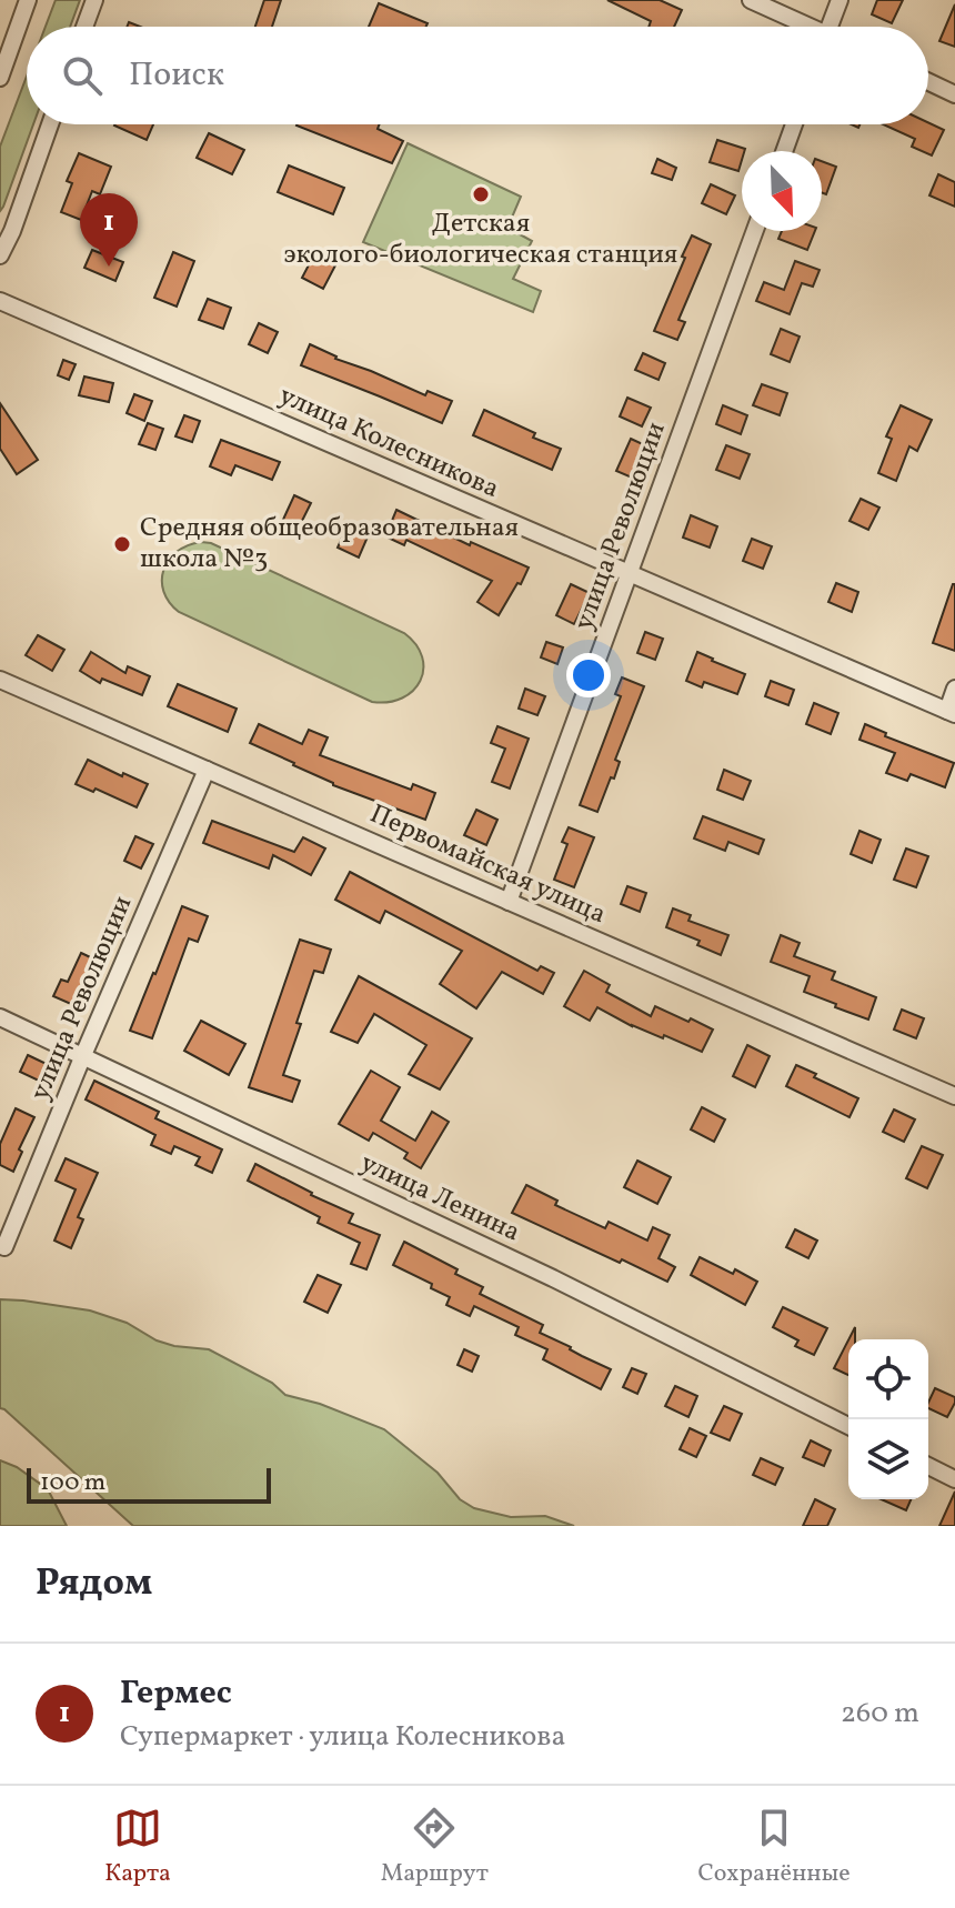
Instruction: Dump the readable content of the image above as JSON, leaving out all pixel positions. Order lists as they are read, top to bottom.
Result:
{
  "streets": {
    "street": [
      "улица Колесникова",
      "улица Революции",
      "Первомайская улица",
      "улица Ленина"
    ]
  },
  "crossings": [
    ["улица Колесникова", "улица Революции"],
    ["улица Революции", "Первомайская улица"],
    ["улица Революции", "улица Ленина"]
  ],
  "places": ["Детская эколого-биологическая станция", "Средняя общеобразовательная школа №3"],
  "scale_bar": "100 m",
  "north": "bottom right",
  "page": {
    "search": "Поиск",
    "pins": "1",
    "scale": "100 m",
    "heading": "Рядом",
    "list": [
      {
        "mark": "1",
        "name": "Гермес",
        "note": "Супермаркет · улица Колесникова",
        "value": "260 m"
      }
    ],
    "nav": ["Карта", "Маршрут", "Сохранённые"]
  }
}
